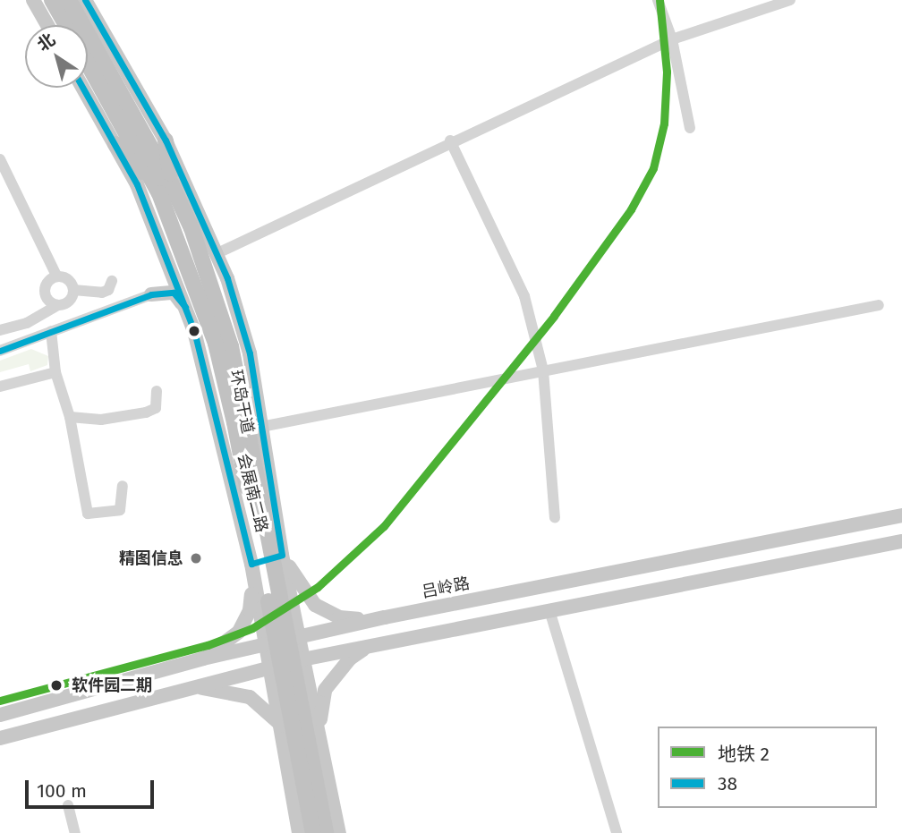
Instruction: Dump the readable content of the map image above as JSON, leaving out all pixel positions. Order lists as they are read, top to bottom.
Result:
{
  "streets": {
    "highway": ["环岛干道"],
    "main road": ["会展南二路", "吕岭路"]
  },
  "crossings": [
    ["会展南二路", "吕岭路"]
  ],
  "places": ["精图信息", "软件园二期"],
  "lines": ["metro line 2", "transit line 38"],
  "legend": ["地铁 2", "38"],
  "scale_bar": "100 m",
  "north": "top left"
}
